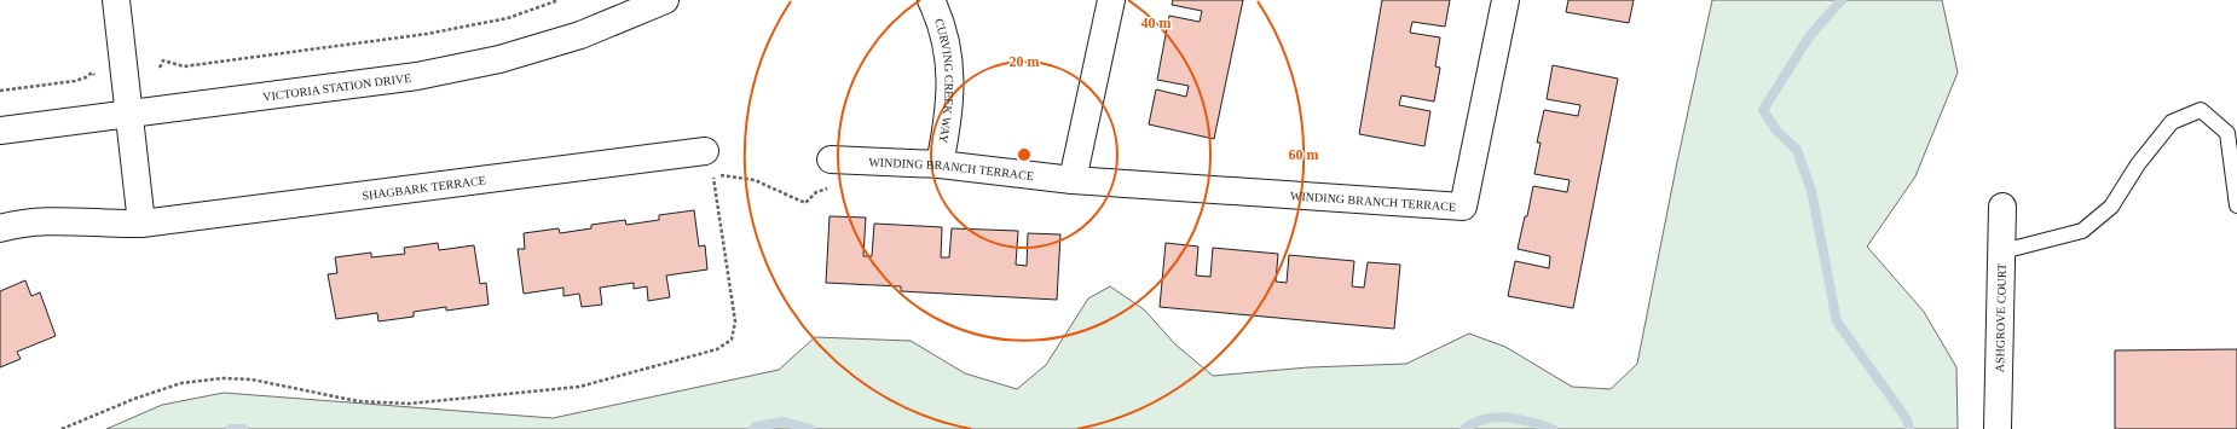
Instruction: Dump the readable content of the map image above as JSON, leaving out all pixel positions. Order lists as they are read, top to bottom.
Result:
{
  "streets": {
    "street": [
      "CURVING CREEK WAY",
      "VICTORIA STATION DRIVE",
      "WINDING BRANCH TERRACE",
      "SHAGBARK TERRACE",
      "ASHGROVE COURT"
    ]
  },
  "crossings": [
    ["CURVING CREEK WAY", "WINDING BRANCH TERRACE"]
  ],
  "rings": ["40 m", "20 m", "60 m"]
}
